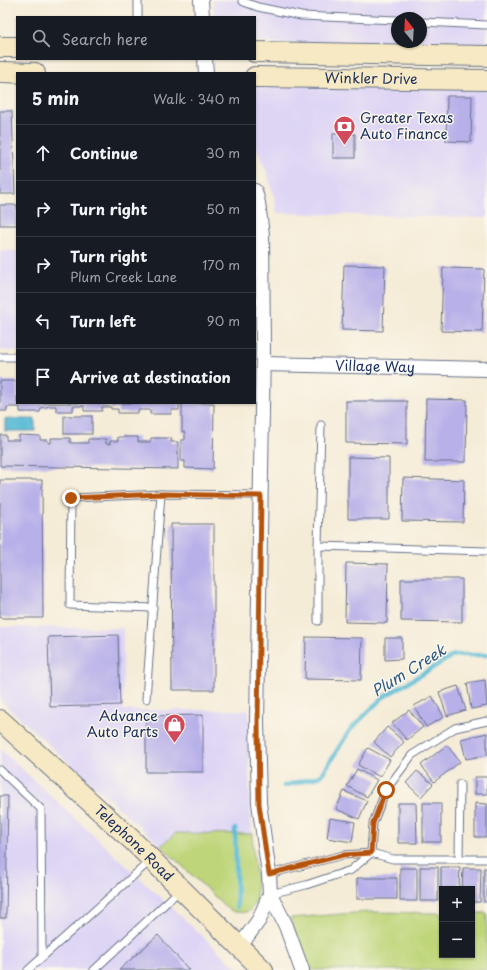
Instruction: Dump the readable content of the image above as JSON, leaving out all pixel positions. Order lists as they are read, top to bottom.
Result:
{
  "streets": {
    "main road": ["Winkler Drive", "Telephone Road"],
    "street": ["Village Way"]
  },
  "water": ["Plum Creek"],
  "places": {
    "bank": ["Greater Texas Auto Finance"],
    "shop": ["Advance Auto Parts"]
  },
  "north": "top",
  "page": {
    "search": "Search here",
    "heading": ["5 min", "Walk · 340 m"],
    "list": [
      ["Continue", "30 m"],
      ["Turn right", "50 m"],
      ["Turn right", "Plum Creek Lane", "170 m"],
      ["Turn left", "90 m"],
      "Arrive at destination"
    ],
    "map_buttons": ["+", "−"]
  }
}
